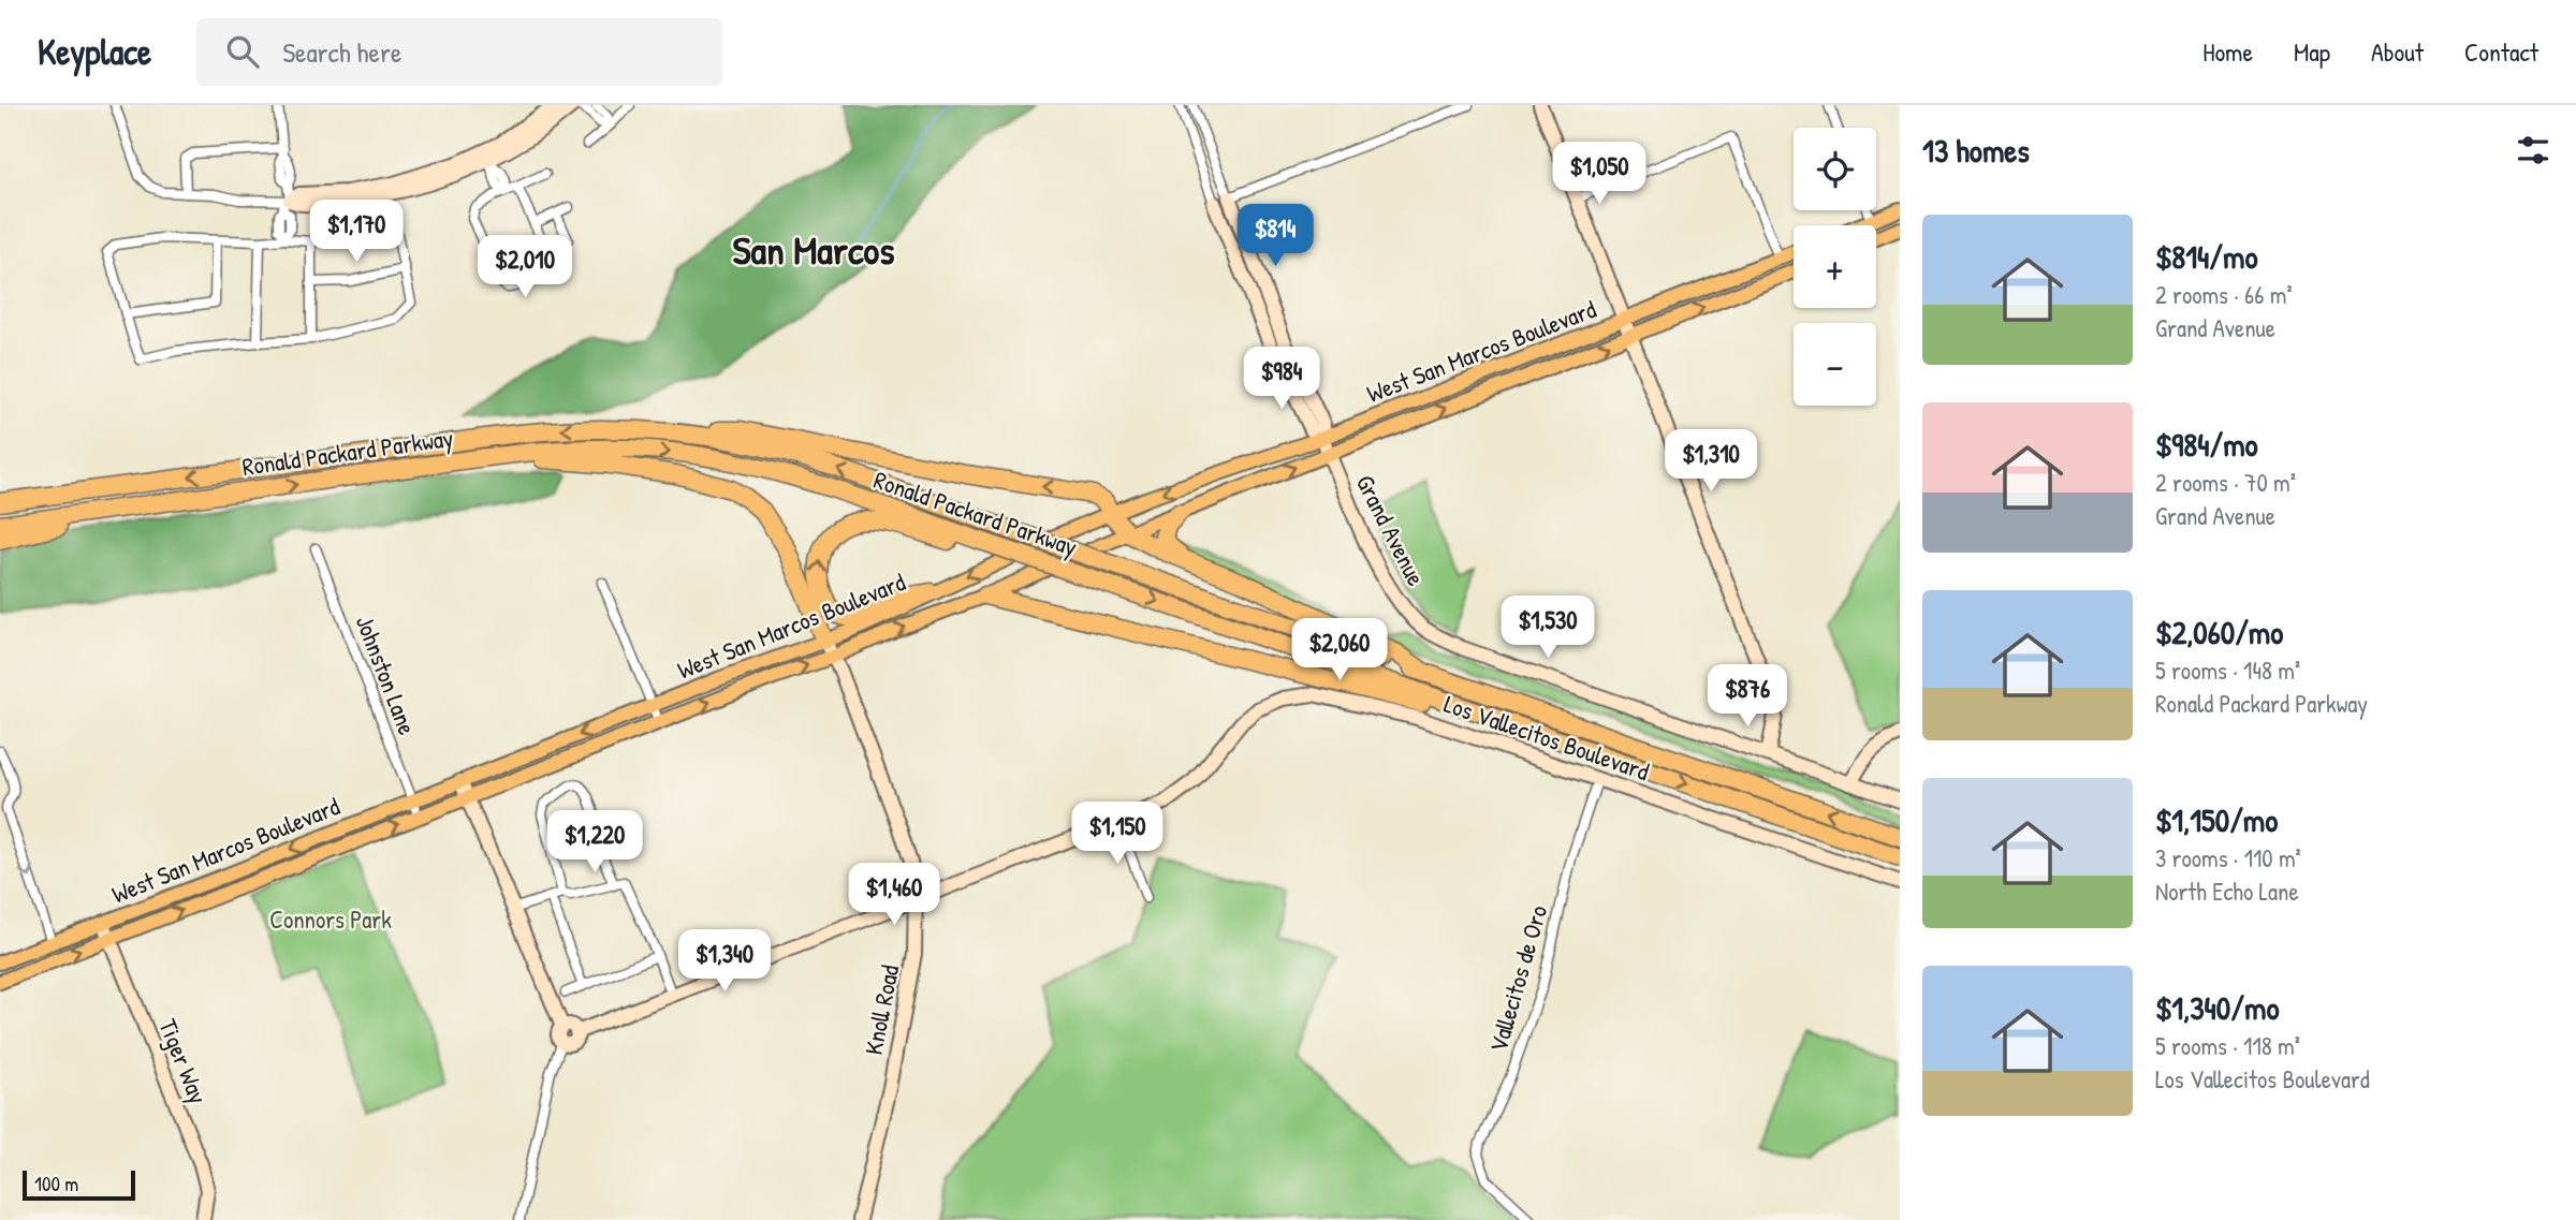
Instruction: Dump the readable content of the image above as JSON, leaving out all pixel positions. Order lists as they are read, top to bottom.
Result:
{
  "streets": {
    "highway": ["Ronald Packard Parkway"],
    "main road": ["West San Marcos Boulevard"],
    "street": [
      "Grand Avenue",
      "Johnston Lane",
      "Los Vallecitos Boulevard",
      "Vallecitos de Oro",
      "Knoll Road",
      "Tiger Way"
    ]
  },
  "crossings": [
    ["West San Marcos Boulevard", "Grand Avenue"],
    ["West San Marcos Boulevard", "Johnston Lane"],
    ["West San Marcos Boulevard", "Knoll Road"],
    ["West San Marcos Boulevard", "Tiger Way"],
    ["Los Vallecitos Boulevard", "Vallecitos de Oro"],
    ["Los Vallecitos Boulevard", "Knoll Road"]
  ],
  "districts": ["San Marcos"],
  "parks": ["Connors Park"],
  "scale_bar": "100 m",
  "page": {
    "header": "Keyplace",
    "search": "Search here",
    "nav": [
      "Home",
      "Map",
      "About",
      "Contact"
    ],
    "heading": "13 homes",
    "map_buttons": ["+", "−"],
    "price": [
      "$1,050",
      "$1,170",
      "$814",
      "$2,010",
      "$984",
      "$1,310",
      "$1,530",
      "$2,060",
      "$876",
      "$1,150",
      "$1,220",
      "$1,460",
      "$1,340"
    ],
    "list": [
      {
        "name": "$814/mo",
        "note": "2 rooms · 66 m² · Grand Avenue"
      },
      {
        "name": "$984/mo",
        "note": "2 rooms · 70 m² · Grand Avenue"
      },
      {
        "name": "$2,060/mo",
        "note": "5 rooms · 148 m² · Ronald Packard Parkway"
      },
      {
        "name": "$1,150/mo",
        "note": "3 rooms · 110 m² · North Echo Lane"
      },
      {
        "name": "$1,340/mo",
        "note": "5 rooms · 118 m² · Los Vallecitos Boulevard"
      }
    ],
    "scale": "100 m"
  }
}
